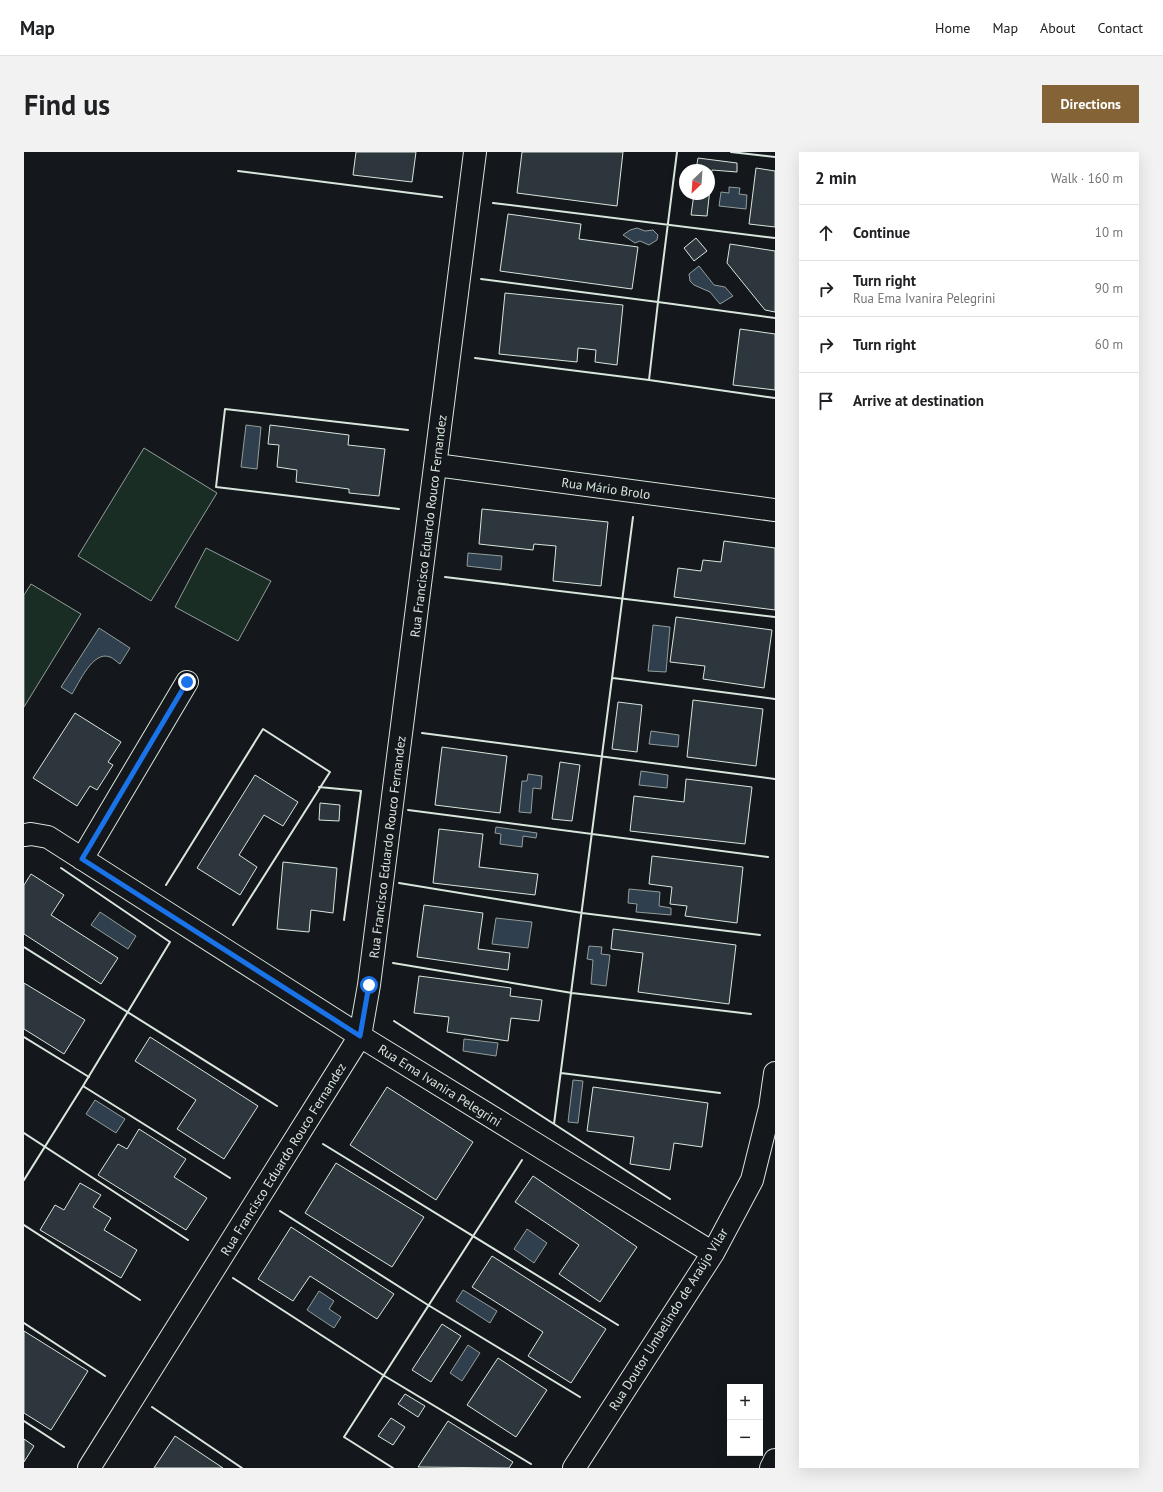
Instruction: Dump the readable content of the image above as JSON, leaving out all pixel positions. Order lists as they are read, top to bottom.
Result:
{
  "streets": {
    "street": [
      "Rua Mário Brolo",
      "Rua Francisco Eduardo Rouco Fernandez",
      "Rua Ema Ivanira Pelegrini",
      "Rua Doutor Umbelindo de Araújo Vilar"
    ]
  },
  "crossings": [
    ["Rua Mário Brolo", "Rua Francisco Eduardo Rouco Fernandez"],
    ["Rua Francisco Eduardo Rouco Fernandez", "Rua Ema Ivanira Pelegrini"],
    ["Rua Ema Ivanira Pelegrini", "Rua Doutor Umbelindo de Araújo Vilar"]
  ],
  "north": "bottom left",
  "page": {
    "header": "Map",
    "nav": [
      "Home",
      "Map",
      "About",
      "Contact"
    ],
    "buttons": "Directions",
    "title": "Find us",
    "heading": ["2 min", "Walk · 160 m"],
    "list": [
      ["Continue", "10 m"],
      ["Turn right", "Rua Ema Ivanira Pelegrini", "90 m"],
      ["Turn right", "60 m"],
      "Arrive at destination"
    ],
    "map_buttons": ["+", "−"]
  }
}
